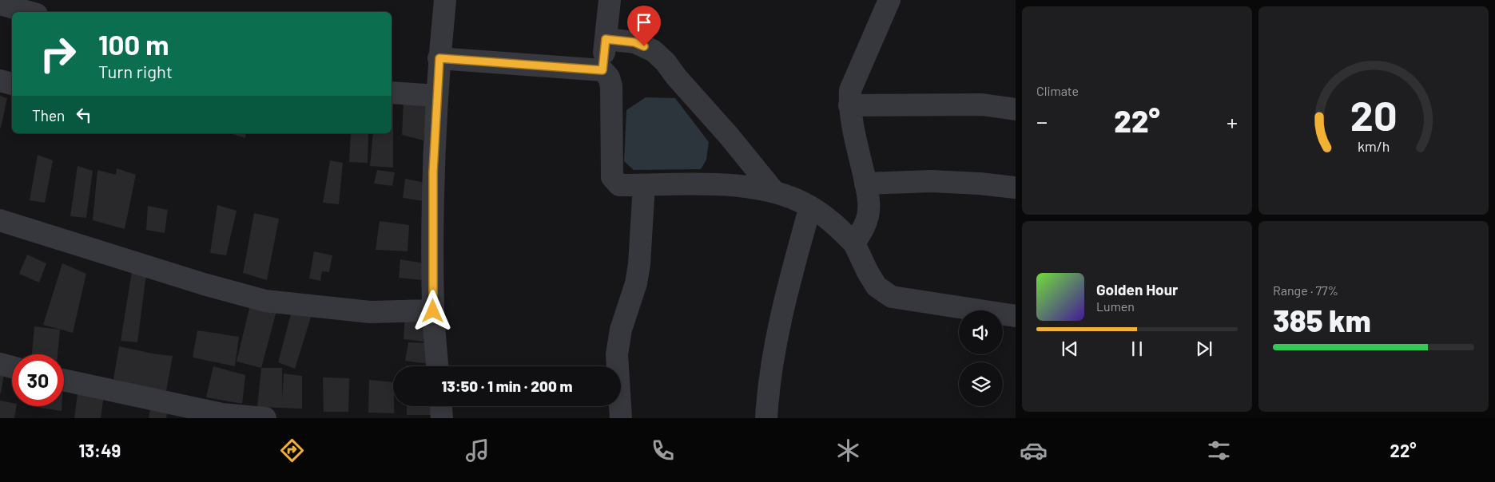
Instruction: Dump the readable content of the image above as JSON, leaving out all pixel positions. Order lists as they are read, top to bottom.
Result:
{
  "page": {
    "tile": [
      "Climate",
      ["Range · 77%", "385 km"]
    ],
    "turn": ["100 m", "Turn right"],
    "then": "Then",
    "heat": ["−", "22°", "+"],
    "song": ["Golden Hour", "Lumen"],
    "limit": "30",
    "trip": "13:50 · 1 min · 200 m",
    "tabs": ["13:49", "22°"],
    "gauge": ["20", "km/h"]
  }
}
